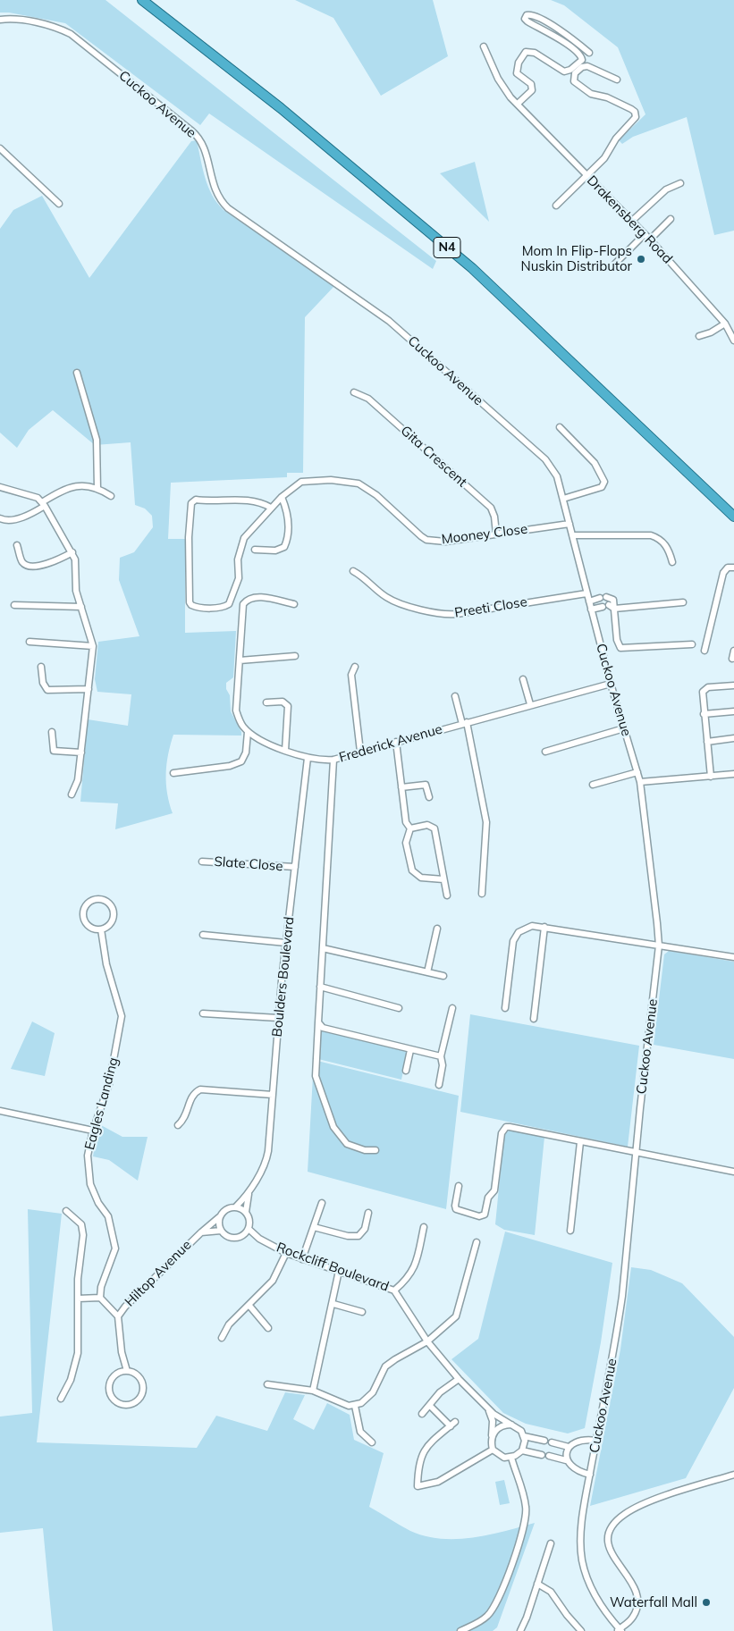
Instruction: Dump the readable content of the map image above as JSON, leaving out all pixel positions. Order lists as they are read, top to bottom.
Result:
{
  "streets": {
    "highway": ["N4"],
    "street": [
      "Cuckoo Avenue",
      "Drakensberg Road",
      "Gita Crescent",
      "Mooney Close",
      "Preeti Close",
      "Frederick Avenue",
      "Slate Close",
      "Boulders Boulevard",
      "Eagles Landing",
      "Rockcliff Boulevard",
      "Hiltop Avenue"
    ]
  },
  "crossings": [
    ["Cuckoo Avenue", "Mooney Close"],
    ["Cuckoo Avenue", "Preeti Close"],
    ["Cuckoo Avenue", "Frederick Avenue"],
    ["Gita Crescent", "Mooney Close"],
    ["Frederick Avenue", "Boulders Boulevard"],
    ["Slate Close", "Boulders Boulevard"],
    ["Boulders Boulevard", "Rockcliff Boulevard"],
    ["Boulders Boulevard", "Hiltop Avenue"],
    ["Rockcliff Boulevard", "Hiltop Avenue"]
  ],
  "places": ["Mom In Flip-Flops Nuskin Distributor", "Waterfall Mall"]
}
